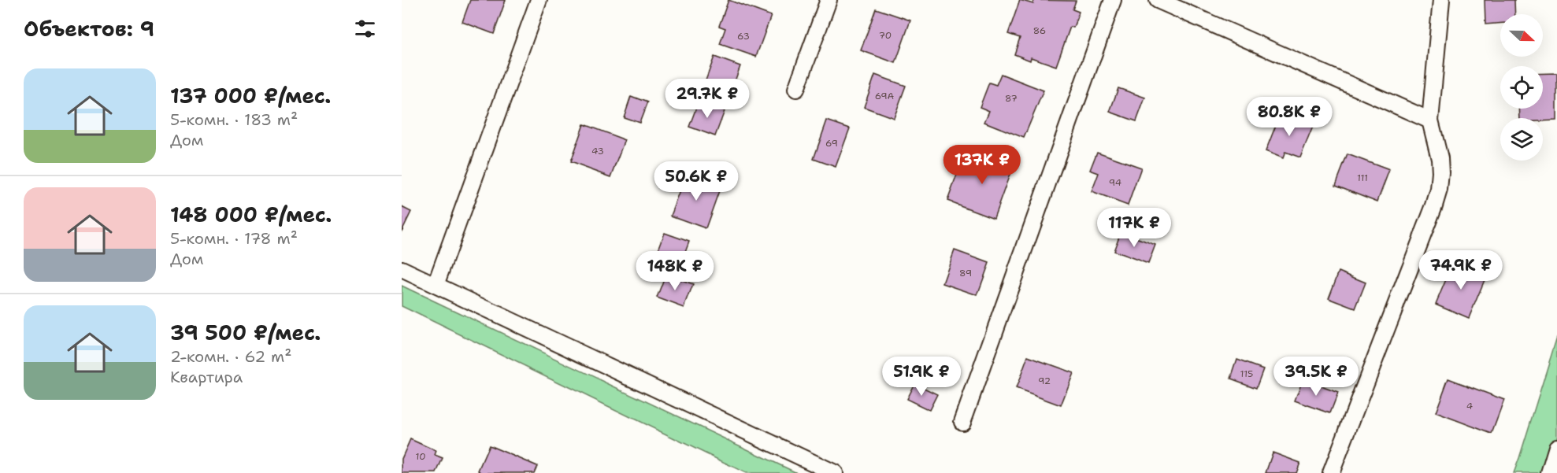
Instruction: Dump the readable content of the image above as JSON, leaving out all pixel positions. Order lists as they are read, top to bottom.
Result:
{
  "house_numbers": [
    "86",
    "70",
    "63",
    "69А",
    "87",
    "69",
    "43",
    "111",
    "94",
    "89",
    "115",
    "92",
    "4",
    "10"
  ],
  "north": "right",
  "page": {
    "heading": "Объектов: 9",
    "list": [
      {
        "name": "137 000 ₽/мес.",
        "note": "5-комн. · 183 m² · Дом"
      },
      {
        "name": "148 000 ₽/мес.",
        "note": "5-комн. · 178 m² · Дом"
      },
      {
        "name": "39 500 ₽/мес.",
        "note": "2-комн. · 62 m² · Квартира"
      }
    ],
    "price": [
      "29.7K ₽",
      "80.8K ₽",
      "137K ₽",
      "50.6K ₽",
      "117K ₽",
      "74.9K ₽",
      "148K ₽",
      "51.9K ₽",
      "39.5K ₽"
    ]
  }
}
